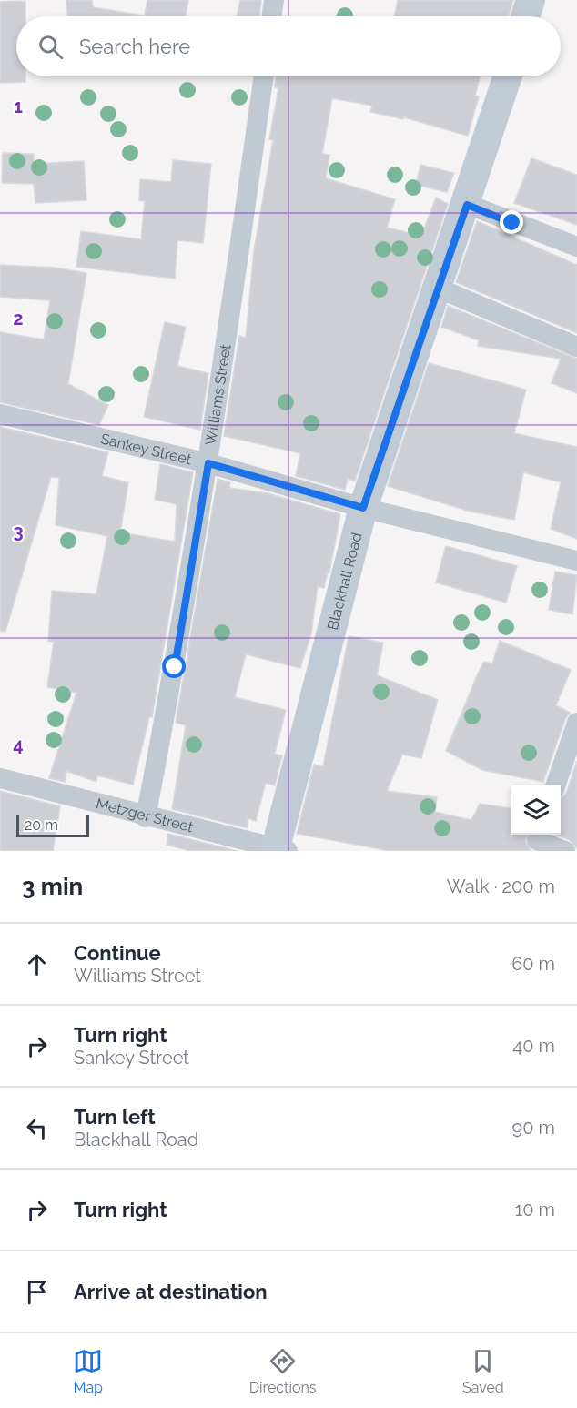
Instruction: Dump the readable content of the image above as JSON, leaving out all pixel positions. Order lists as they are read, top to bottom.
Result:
{
  "streets": {
    "street": [
      "Williams Street",
      "Sankey Street",
      "Blackhall Road",
      "Metzger Street"
    ]
  },
  "crossings": [
    ["Williams Street", "Sankey Street"],
    ["Williams Street", "Metzger Street"],
    ["Sankey Street", "Blackhall Road"],
    ["Blackhall Road", "Metzger Street"]
  ],
  "scale_bar": "20 m",
  "page": {
    "search": "Search here",
    "scale": "20 m",
    "heading": ["3 min", "Walk · 200 m"],
    "list": [
      ["Continue", "Williams Street", "60 m"],
      ["Turn right", "Sankey Street", "40 m"],
      ["Turn left", "Blackhall Road", "90 m"],
      ["Turn right", "10 m"],
      "Arrive at destination"
    ],
    "nav": ["Map", "Directions", "Saved"]
  },
  "grid": {
    "rows": [
      "1",
      "2",
      "3",
      "4"
    ]
  }
}
